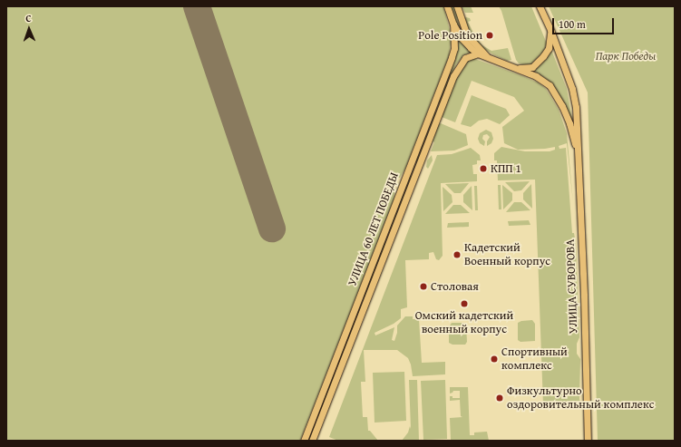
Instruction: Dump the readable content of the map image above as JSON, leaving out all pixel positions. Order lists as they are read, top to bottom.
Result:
{
  "streets": {
    "main road": ["УЛИЦА 60 ЛЕТ ПОБЕДЫ", "УЛИЦА СУВОРОВА"]
  },
  "parks": ["Парк Победы"],
  "places": [
    "Pole Position",
    "КПП 1",
    "Кадетский Военный корпус",
    "Столовая",
    "Омский кадетский военный корпус",
    "Спортивный комплекс",
    "Физкультурно оздоровительный комплекс"
  ],
  "scale_bar": "100 m",
  "north": "top"
}
